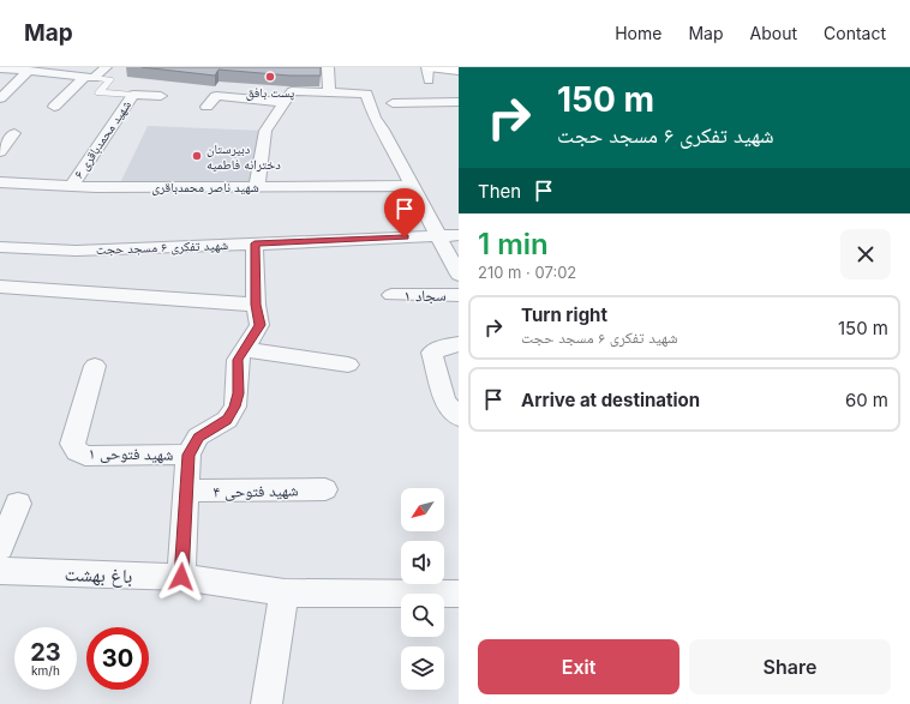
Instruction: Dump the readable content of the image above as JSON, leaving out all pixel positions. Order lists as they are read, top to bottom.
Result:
{
  "streets": {
    "street": [
      "شهید محمدباقری ۶",
      "شهید ناصر محمدباقری",
      "شهید تفکری ۶ مسجد حجت",
      "سجاد ۱",
      "شهید فتوحی ۱",
      "شهید فتوحی ۴",
      "باغ بهشت"
    ]
  },
  "crossings": [
    ["شهید محمدباقری ۶", "شهید ناصر محمدباقری"]
  ],
  "places": ["پست بافق", "دبیرستان دخترانه فاطمیه"],
  "north": "bottom left",
  "page": {
    "header": "Map",
    "nav": [
      "Home",
      "Map",
      "About",
      "Contact"
    ],
    "turn": ["150 m", "شهید تفکری ۶ مسجد حجت"],
    "then": "Then",
    "heading": ["1 min", "210 m · 07:02"],
    "list": [
      {
        "name": "Turn right",
        "note": "شهید تفکری ۶ مسجد حجت",
        "value": "150 m"
      },
      {
        "name": "Arrive at destination",
        "value": "60 m"
      }
    ],
    "speed": "23 km/h",
    "limit": "30",
    "buttons": ["Exit", "Share"]
  }
}
